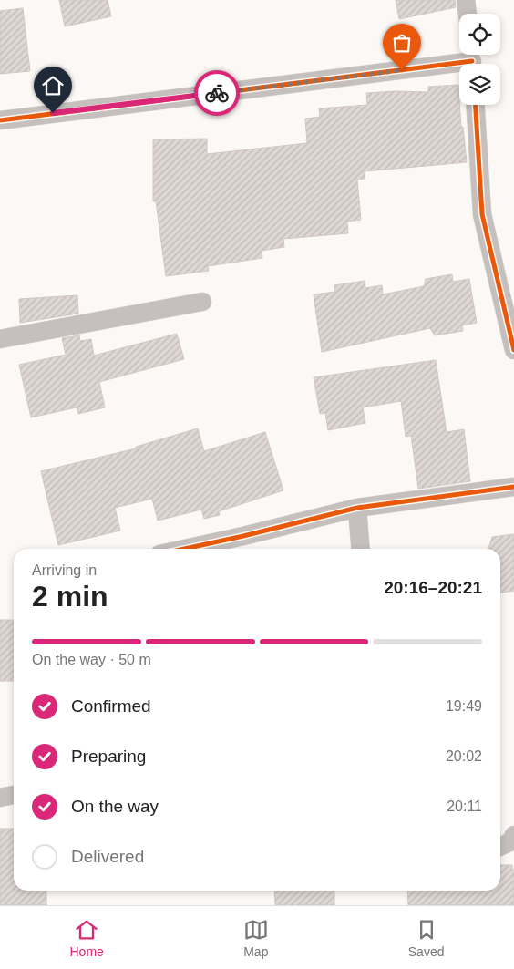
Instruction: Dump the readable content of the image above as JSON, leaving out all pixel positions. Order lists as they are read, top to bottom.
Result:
{
  "page": {
    "heading": ["2 min", "Arriving in", "20:16–20:21"],
    "bar": "On the way · 50 m",
    "list": [
      ["Confirmed", "19:49"],
      ["Preparing", "20:02"],
      ["On the way", "20:11"],
      "Delivered"
    ],
    "tabs": ["Home", "Map", "Saved"]
  }
}
